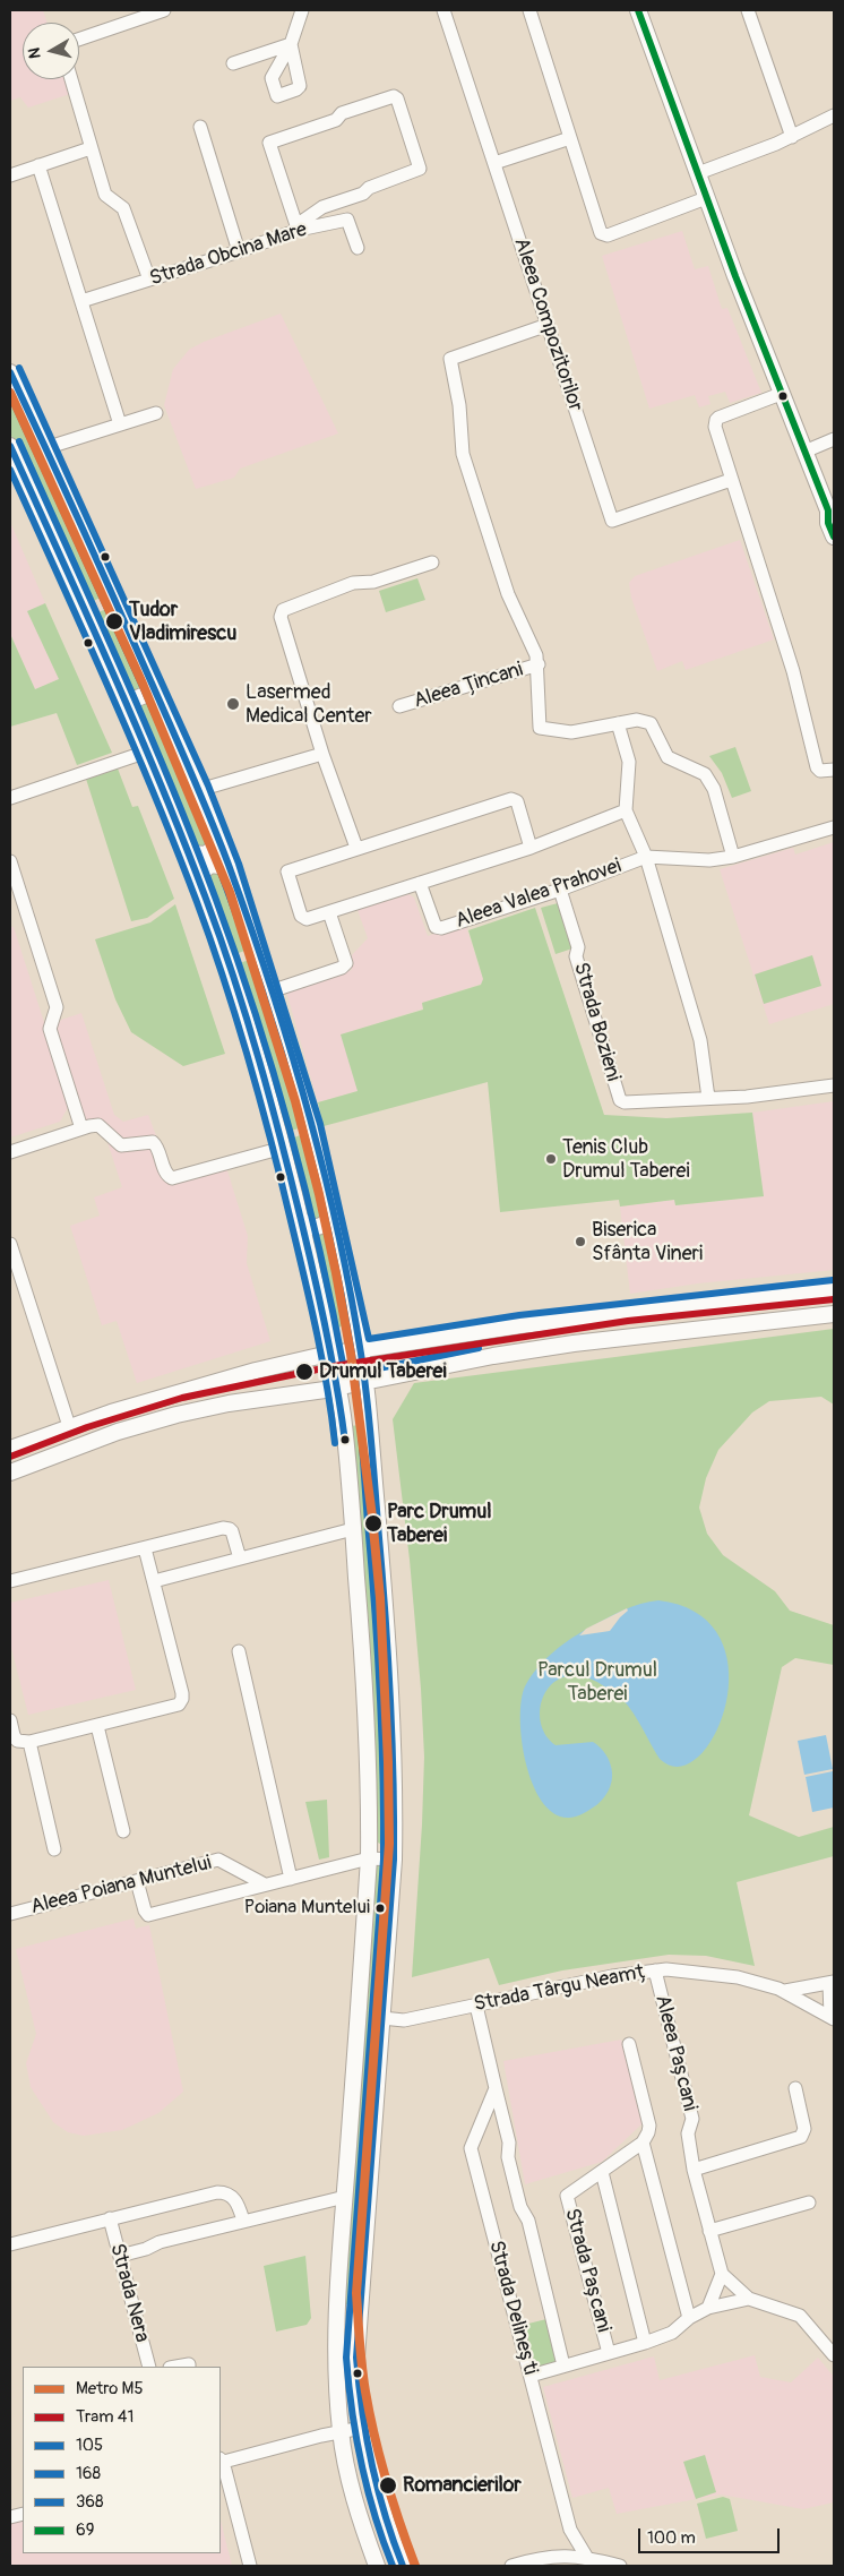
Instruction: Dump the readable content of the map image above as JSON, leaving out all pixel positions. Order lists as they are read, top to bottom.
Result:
{
  "streets": {
    "street": [
      "Strada Obcina Mare",
      "Aleea Compozitorilor",
      "Aleea Țincani",
      "Aleea Valea Prahovei",
      "Strada Bozieni",
      "Aleea Poiana Muntelui",
      "Strada Târgu Neamț",
      "Aleea Pașcani",
      "Strada Pașcani",
      "Strada Nera",
      "Strada Delinești"
    ]
  },
  "crossings": [
    ["Aleea Valea Prahovei", "Strada Bozieni"],
    ["Strada Târgu Neamț", "Aleea Pașcani"],
    ["Strada Târgu Neamț", "Strada Delinești"],
    ["Strada Pașcani", "Strada Delinești"]
  ],
  "parks": ["Parcul Drumul Taberei"],
  "places": [
    "Tudor Vladimirescu",
    "Lasermed Medical Center",
    "Tenis Club Drumul Taberei",
    "Biserica Sfânta Vineri",
    "Drumul Taberei",
    "Parc Drumul Taberei",
    "Poiana Muntelui",
    "Romancierilor"
  ],
  "lines": [
    "transit line 69",
    "transit line 368",
    "transit line 105",
    "metro line M5",
    "transit line 168",
    "tram line 41"
  ],
  "legend": [
    "Metro M5",
    "Tram 41",
    "105",
    "168",
    "368",
    "69"
  ],
  "scale_bar": "100 m",
  "north": "left"
}
